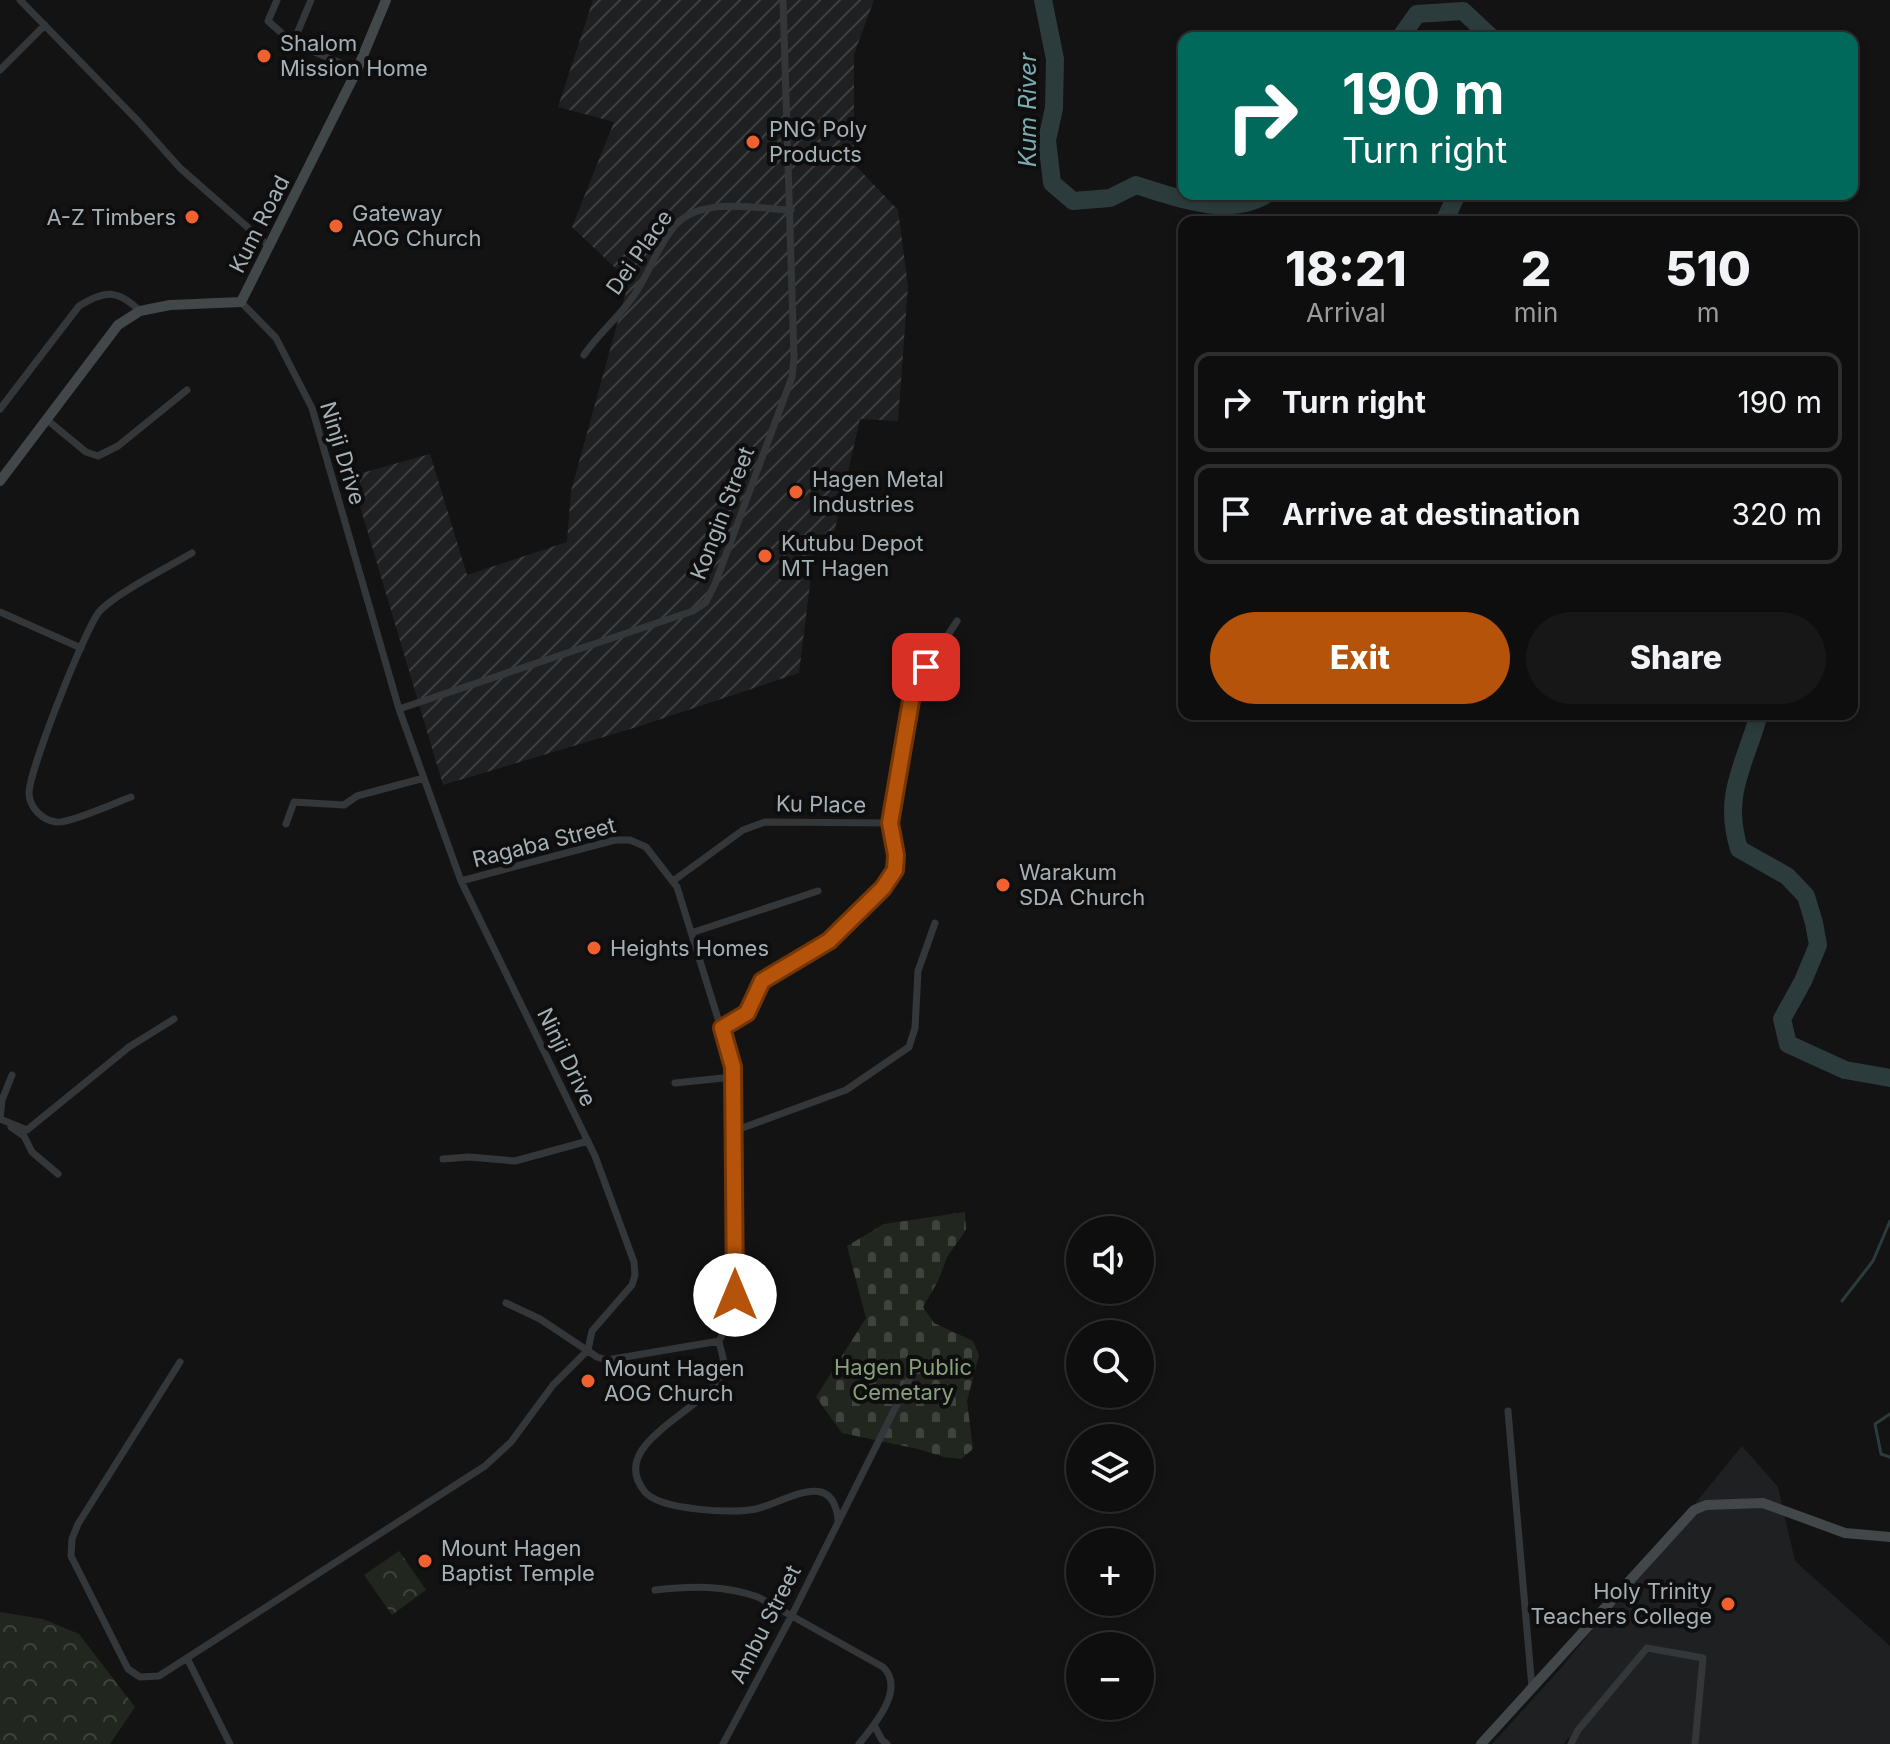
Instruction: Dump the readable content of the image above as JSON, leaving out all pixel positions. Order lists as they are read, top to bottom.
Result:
{
  "streets": {
    "street": [
      "Kum Road",
      "Dei Place",
      "Ninji Drive",
      "Kongin Street",
      "Ku Place",
      "Ragaba Street",
      "Ambu Street"
    ]
  },
  "crossings": [
    ["Kum Road", "Ninji Drive"],
    ["Dei Place", "Kongin Street"],
    ["Ninji Drive", "Kongin Street"],
    ["Ninji Drive", "Ragaba Street"],
    ["Ku Place", "Ragaba Street"],
    ["Ragaba Street", "Ambu Street"]
  ],
  "water": ["Kum River"],
  "parks": ["Hagen Public Cemetary"],
  "places": [
    "Shalom Mission Home",
    "PNG Poly Products",
    "A-Z Timbers",
    "Gateway AOG Church",
    "Hagen Metal Industries",
    "Kutubu Depot MT Hagen",
    "Warakum SDA Church",
    "Heights Homes",
    "Mount Hagen AOG Church",
    "Mount Hagen Baptist Temple",
    "Holy Trinity Teachers College"
  ],
  "page": {
    "turn": ["190 m", "Turn right"],
    "eta": [
      "18:21",
      "Arrival",
      "2",
      "min",
      "510",
      "m"
    ],
    "list": [
      {
        "name": "Turn right",
        "value": "190 m"
      },
      {
        "name": "Arrive at destination",
        "value": "320 m"
      }
    ],
    "buttons": ["Exit", "Share"],
    "map_buttons": ["+", "−"]
  }
}
